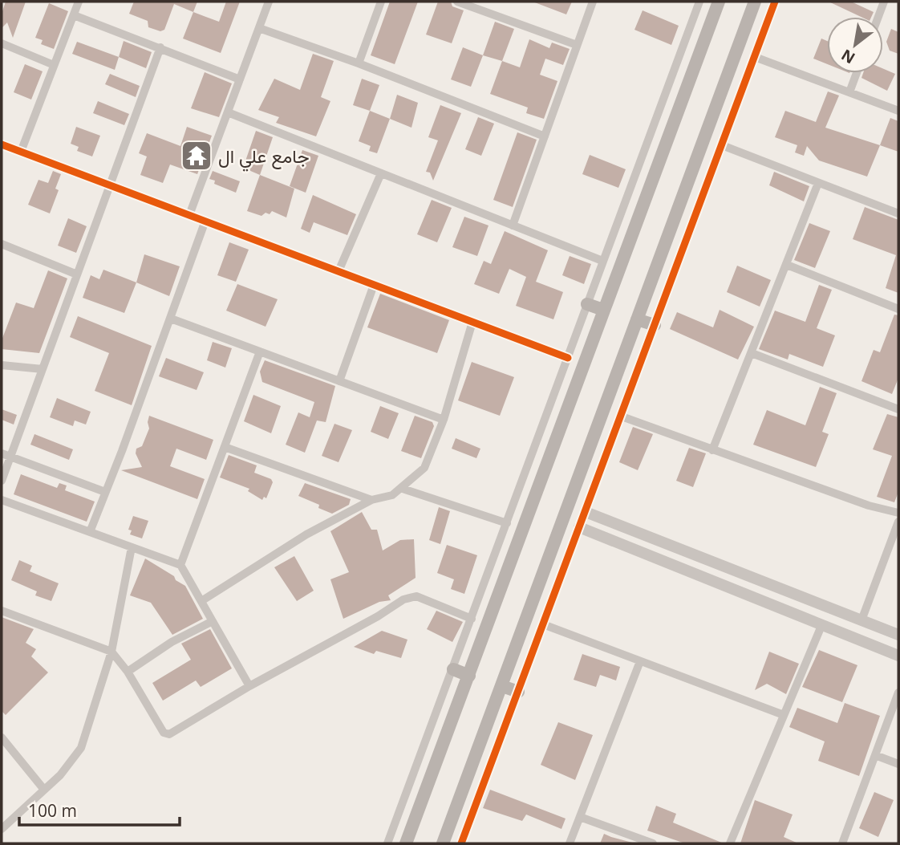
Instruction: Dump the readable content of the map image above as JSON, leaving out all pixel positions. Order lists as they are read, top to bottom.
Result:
{
  "places": {
    "temple": ["جامع علي ال"]
  },
  "scale_bar": "100 m",
  "north": "bottom left"
}
